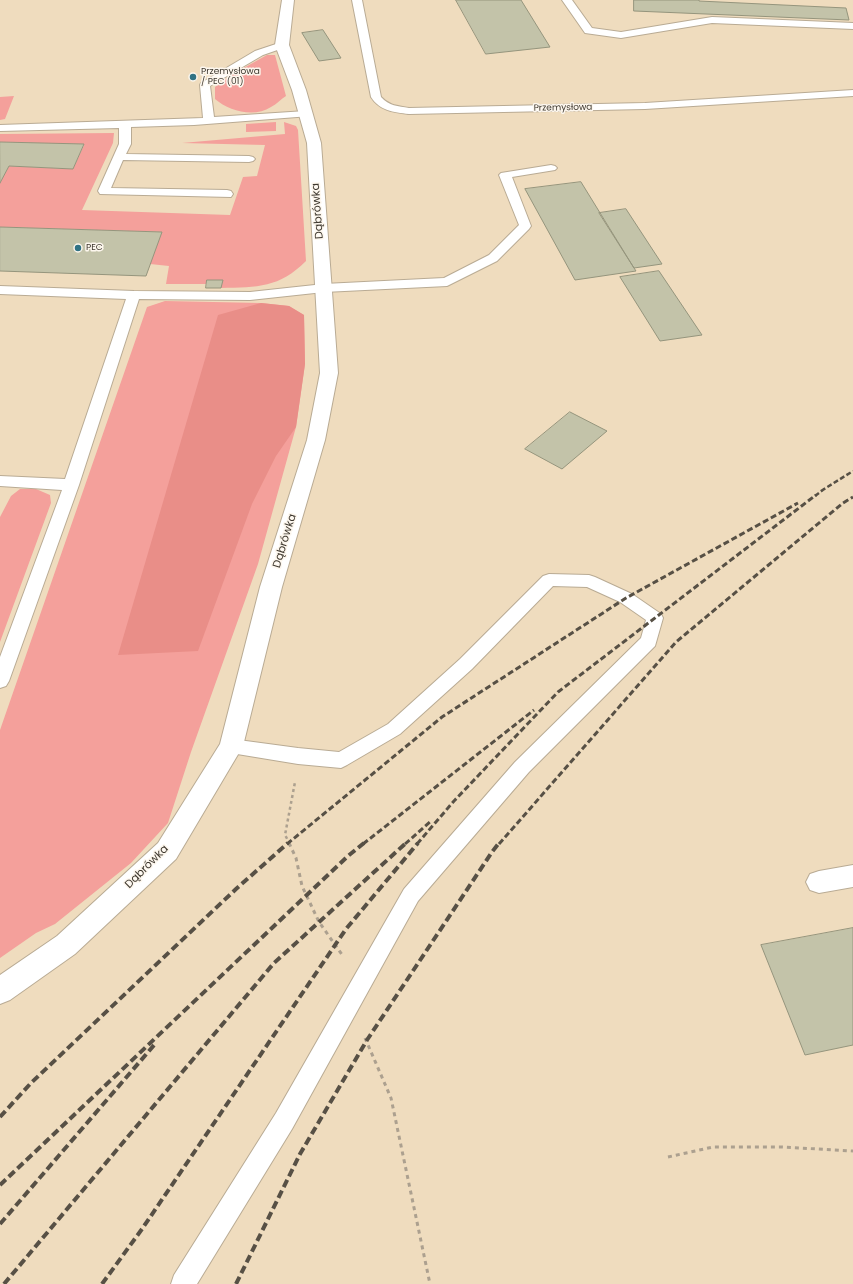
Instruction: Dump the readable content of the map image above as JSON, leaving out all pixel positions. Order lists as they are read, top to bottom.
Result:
{
  "streets": {
    "street": ["Dąbrówka"],
    "lane": ["Przemysłowa"]
  },
  "places": ["Przemysłowa / PEC (01)", "PEC"]
}
